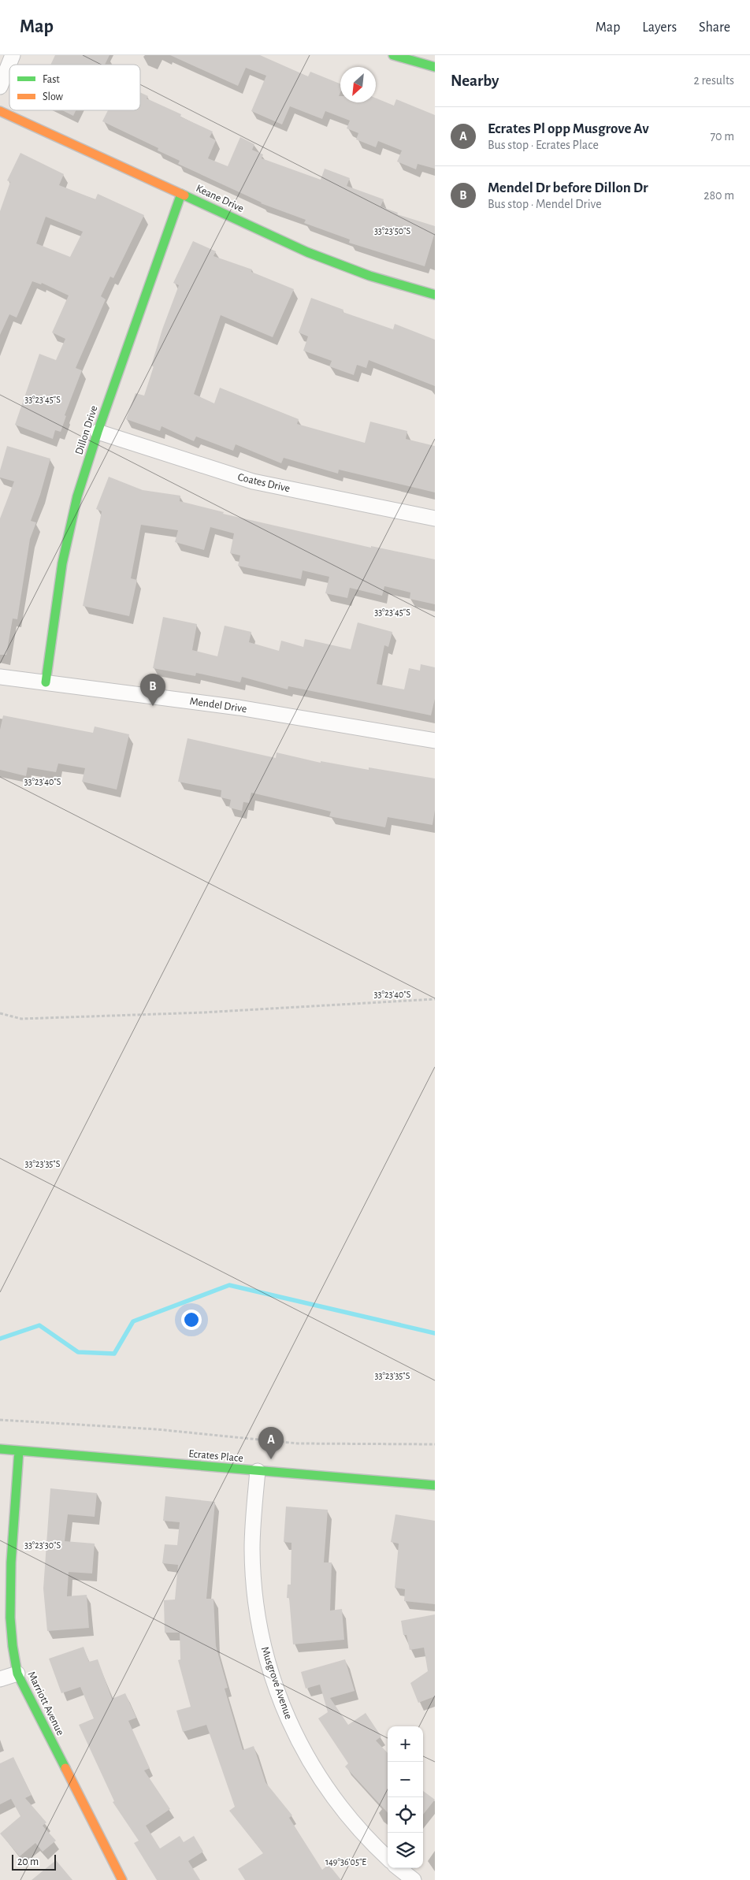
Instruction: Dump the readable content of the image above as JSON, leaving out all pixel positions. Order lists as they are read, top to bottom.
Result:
{
  "streets": {
    "street": [
      "Keane Drive",
      "Dillon Drive",
      "Coates Drive",
      "Mendel Drive",
      "Ecrates Place",
      "Musgrove Avenue",
      "Marriott Avenue"
    ]
  },
  "crossings": [
    ["Keane Drive", "Dillon Drive"],
    ["Dillon Drive", "Coates Drive"],
    ["Dillon Drive", "Mendel Drive"],
    ["Ecrates Place", "Musgrove Avenue"],
    ["Ecrates Place", "Marriott Avenue"]
  ],
  "legend": ["Fast", "Slow"],
  "scale_bar": "20 m",
  "north": "bottom left",
  "page": {
    "header": "Map",
    "nav": ["Map", "Layers", "Share"],
    "heading": ["Nearby", "2 results"],
    "list": [
      {
        "mark": "A",
        "name": "Ecrates Pl opp Musgrove Av",
        "note": "Bus stop · Ecrates Place",
        "value": "70 m"
      },
      {
        "mark": "B",
        "name": "Mendel Dr before Dillon Dr",
        "note": "Bus stop · Mendel Drive",
        "value": "280 m"
      }
    ],
    "pins": ["B", "A"],
    "map_buttons": ["+", "−"],
    "scale": "20 m"
  },
  "coordinates": [
    "33°23'50\"S",
    "33°23'45\"S",
    "33°23'40\"S",
    "33°23'35\"S",
    "33°23'30\"S",
    "149°36'05\"E"
  ]
}
